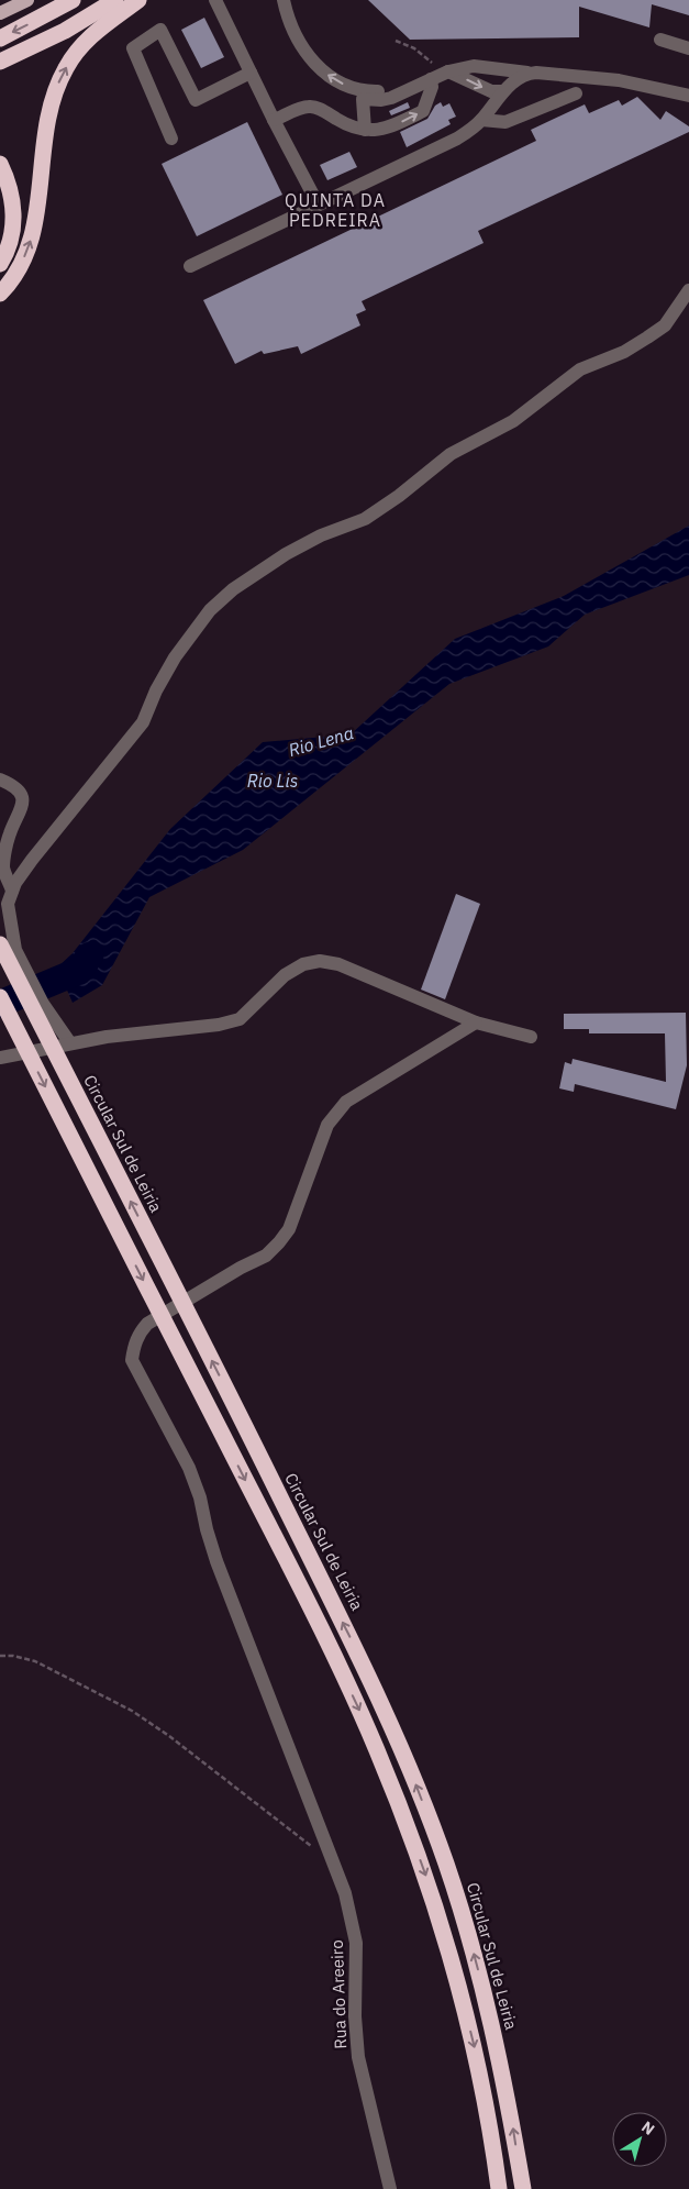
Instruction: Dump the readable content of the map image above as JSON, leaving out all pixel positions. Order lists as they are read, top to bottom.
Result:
{
  "streets": {
    "highway": ["Circular Sul de Leiria"],
    "street": ["Rua do Areeiro"]
  },
  "districts": ["QUINTA DA PEDREIRA"],
  "water": ["Rio Lena", "Rio Lis"],
  "north": "top right"
}
